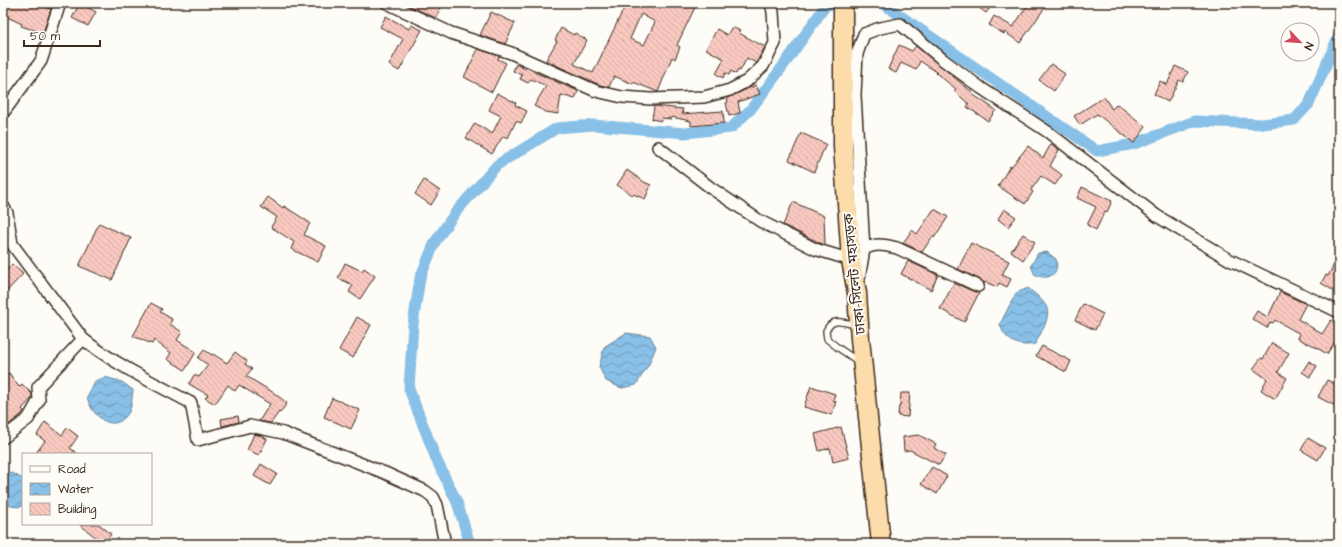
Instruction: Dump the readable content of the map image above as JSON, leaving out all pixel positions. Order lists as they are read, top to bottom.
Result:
{
  "streets": {
    "highway": ["ঢাকা-সিলেট মহাসড়ক"]
  },
  "legend": ["Road", "Water", "Building"],
  "scale_bar": "50 m",
  "north": "bottom right"
}
